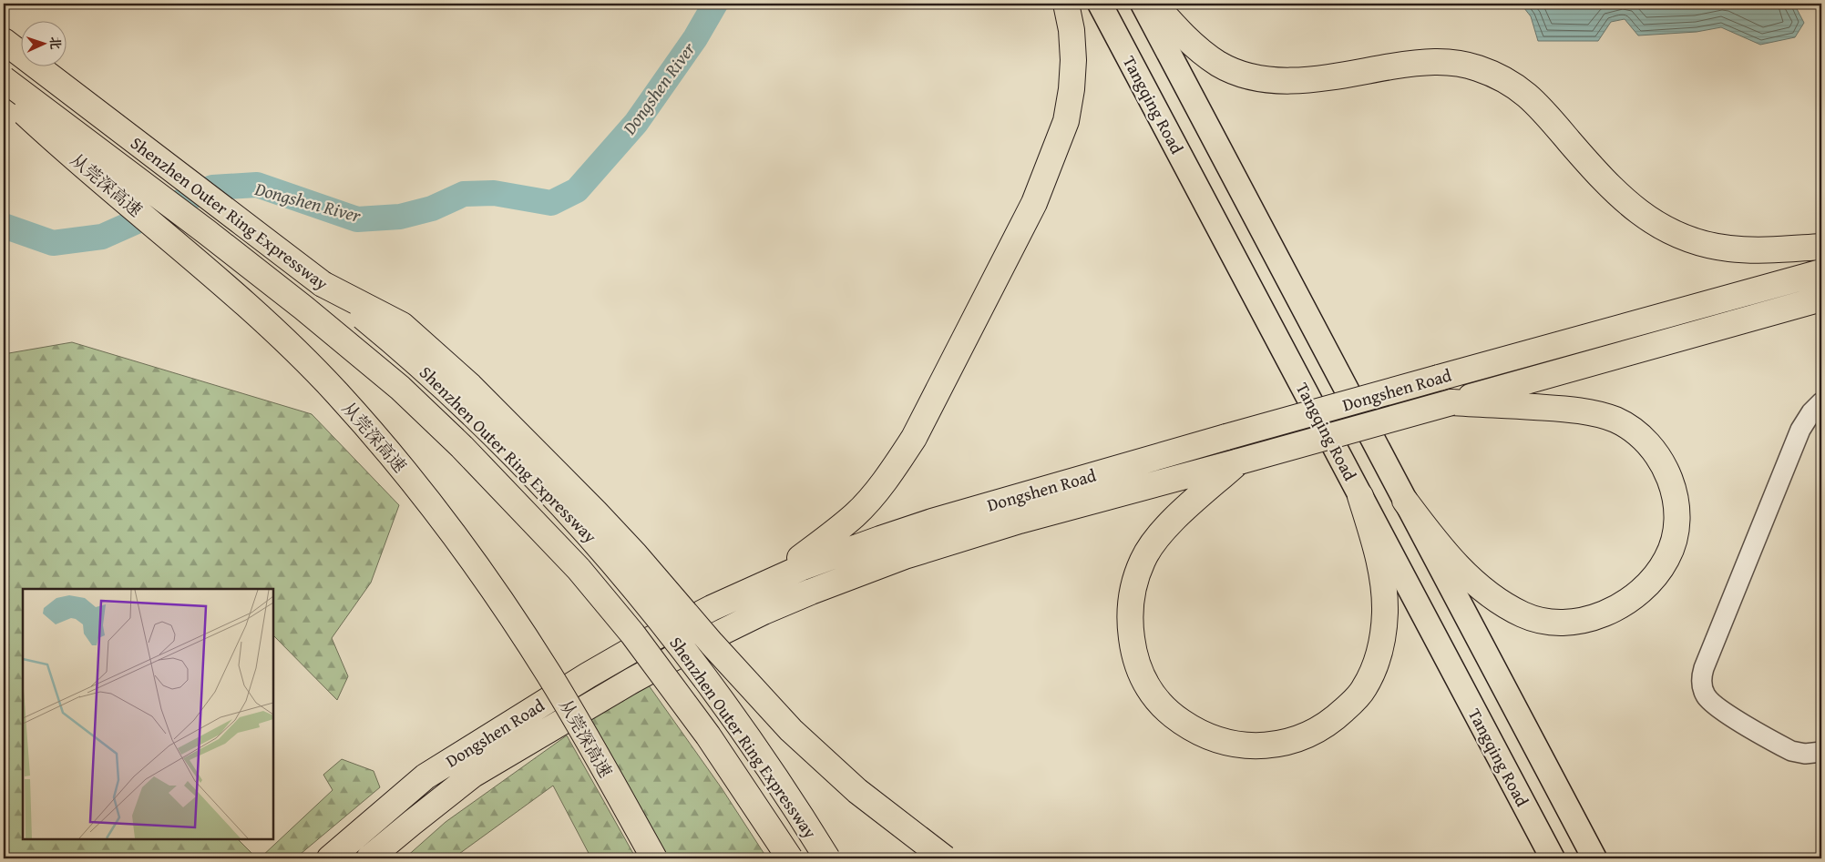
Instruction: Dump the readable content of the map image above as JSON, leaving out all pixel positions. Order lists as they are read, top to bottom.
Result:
{
  "streets": {
    "highway": ["从莞深高速", "Shenzhen Outer Ring Expressway", "Dongshen Road"],
    "main road": ["Tangqing Road"]
  },
  "water": ["Dongshen River"],
  "north": "right"
}
